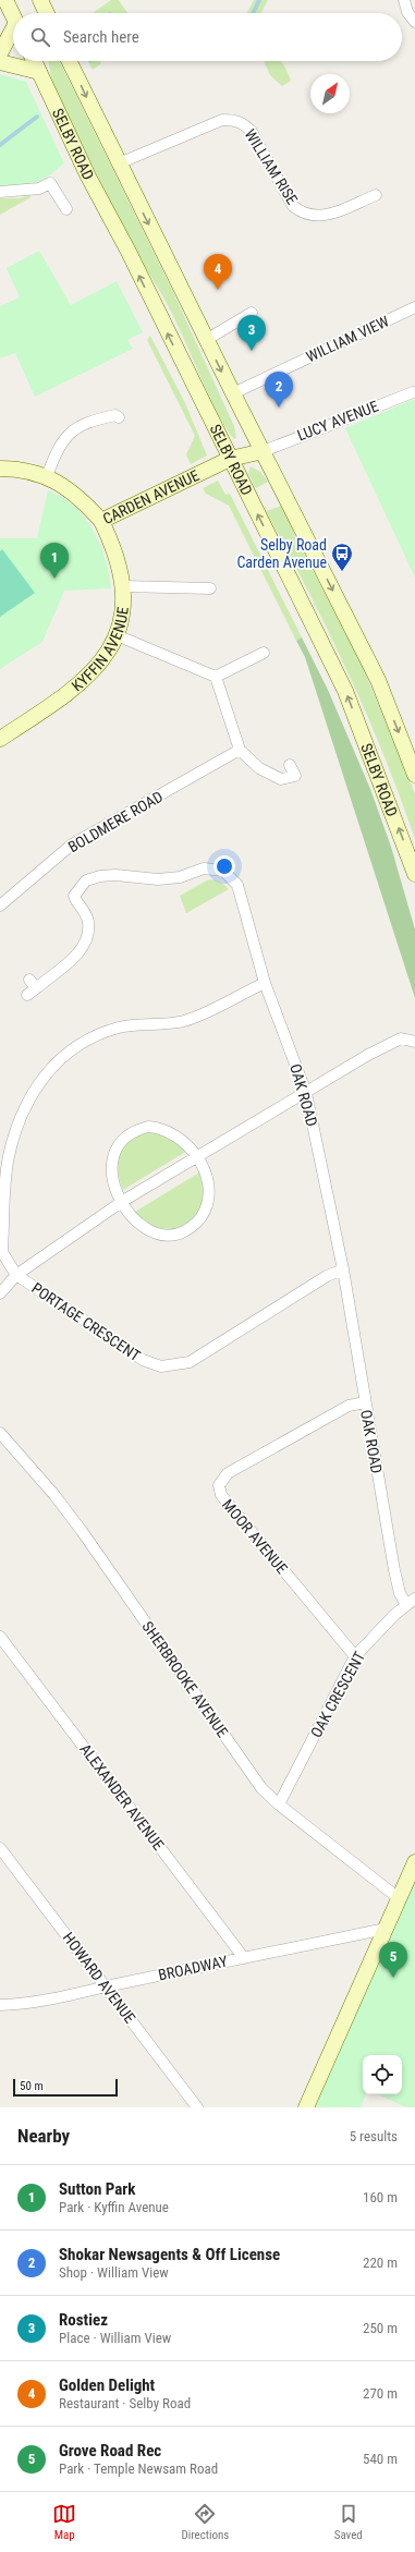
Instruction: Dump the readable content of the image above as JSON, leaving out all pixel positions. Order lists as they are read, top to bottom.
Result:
{
  "streets": {
    "main road": ["SELBY ROAD", "CARDEN AVENUE", "KYFFIN AVENUE"],
    "street": [
      "WILLIAM RISE",
      "WILLIAM VIEW",
      "LUCY AVENUE",
      "BOLDMERE ROAD",
      "OAK ROAD",
      "PORTAGE CRESCENT",
      "MOOR AVENUE",
      "SHERBROOKE AVENUE",
      "OAK CRESCENT",
      "ALEXANDER AVENUE",
      "BROADWAY",
      "HOWARD AVENUE"
    ]
  },
  "crossings": [
    ["SELBY ROAD", "WILLIAM RISE"],
    ["SELBY ROAD", "WILLIAM VIEW"],
    ["SELBY ROAD", "LUCY AVENUE"],
    ["SELBY ROAD", "CARDEN AVENUE"],
    ["LUCY AVENUE", "CARDEN AVENUE"],
    ["CARDEN AVENUE", "KYFFIN AVENUE"],
    ["OAK ROAD", "PORTAGE CRESCENT"],
    ["OAK ROAD", "MOOR AVENUE"],
    ["OAK ROAD", "OAK CRESCENT"],
    ["MOOR AVENUE", "OAK CRESCENT"],
    ["SHERBROOKE AVENUE", "OAK CRESCENT"],
    ["ALEXANDER AVENUE", "BROADWAY"],
    ["BROADWAY", "HOWARD AVENUE"]
  ],
  "places": {
    "bus stop": ["Selby Road Carden Avenue"]
  },
  "scale_bar": "50 m",
  "north": "top right",
  "page": {
    "search": "Search here",
    "pins": [
      "4",
      "3",
      "2",
      "1",
      "5"
    ],
    "scale": "50 m",
    "heading": ["Nearby", "5 results"],
    "list": [
      {
        "mark": "1",
        "name": "Sutton Park",
        "note": "Park · Kyffin Avenue",
        "value": "160 m"
      },
      {
        "mark": "2",
        "name": "Shokar Newsagents & Off License",
        "note": "Shop · William View",
        "value": "220 m"
      },
      {
        "mark": "3",
        "name": "Rostiez",
        "note": "Place · William View",
        "value": "250 m"
      },
      {
        "mark": "4",
        "name": "Golden Delight",
        "note": "Restaurant · Selby Road",
        "value": "270 m"
      },
      {
        "mark": "5",
        "name": "Grove Road Rec",
        "note": "Park · Temple Newsam Road",
        "value": "540 m"
      }
    ],
    "nav": ["Map", "Directions", "Saved"]
  }
}
